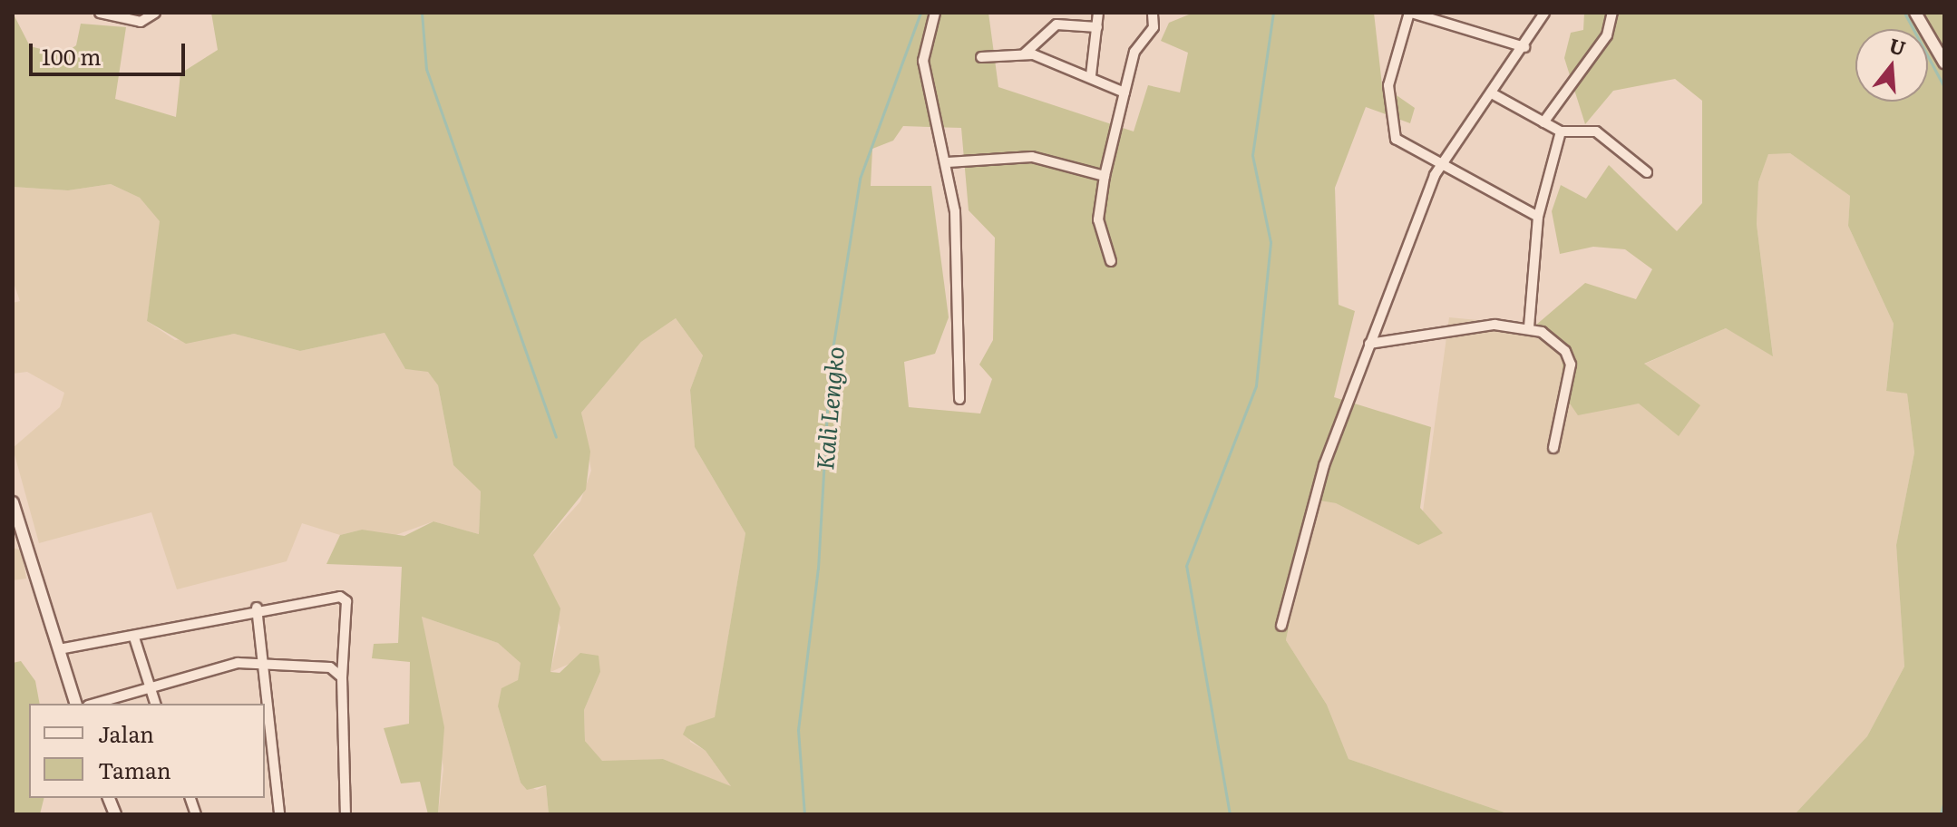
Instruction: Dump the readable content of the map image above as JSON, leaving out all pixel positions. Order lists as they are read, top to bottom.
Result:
{
  "water": ["Kali Lengko"],
  "legend": ["Jalan", "Taman"],
  "scale_bar": "100 m",
  "north": "top"
}
